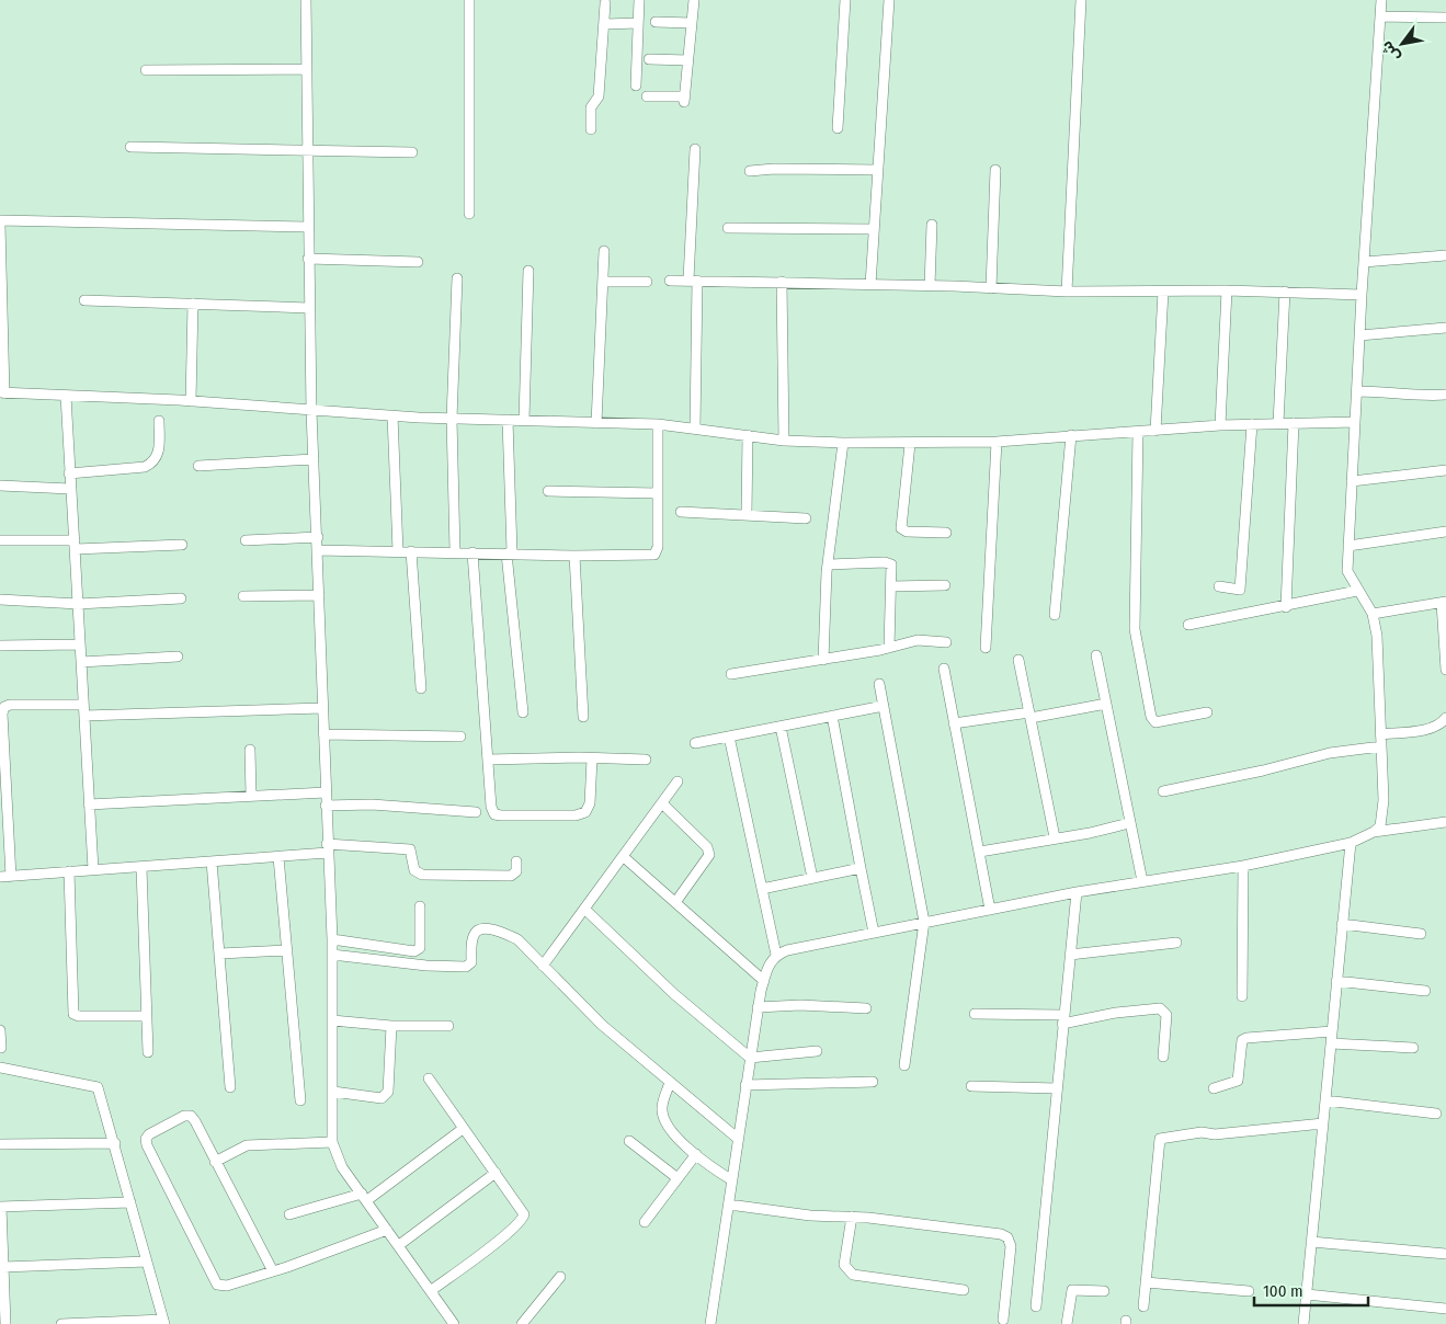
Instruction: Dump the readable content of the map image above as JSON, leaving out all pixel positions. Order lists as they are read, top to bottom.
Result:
{
  "scale_bar": "100 m",
  "north": "bottom left"
}
